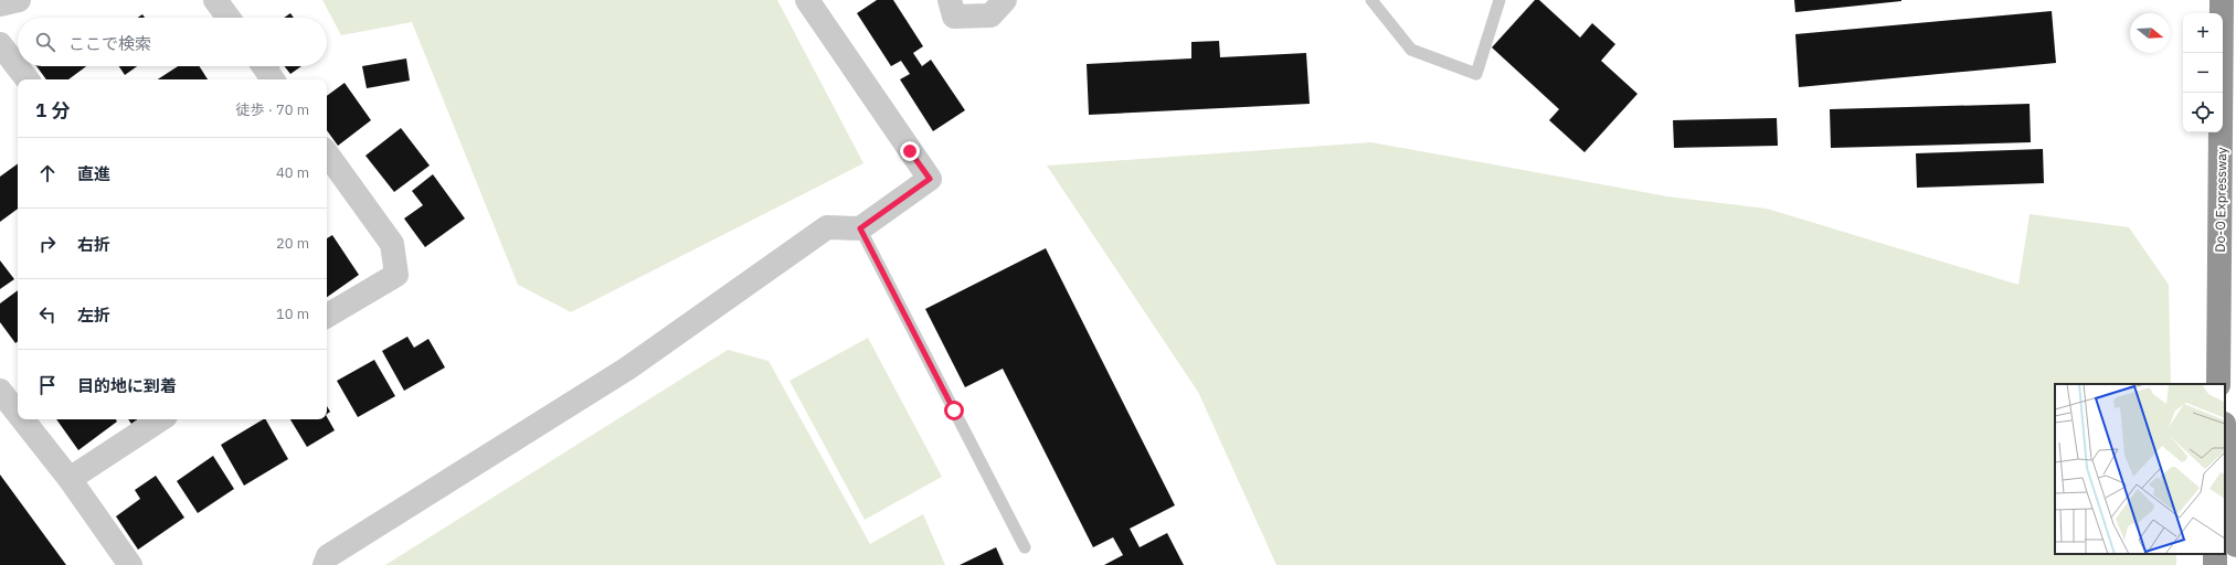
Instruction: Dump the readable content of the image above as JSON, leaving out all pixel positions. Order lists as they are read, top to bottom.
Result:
{
  "streets": {
    "highway": ["Do-O Expressway"]
  },
  "north": "right",
  "page": {
    "map_buttons": ["+", "−"],
    "search": "ここで検索",
    "heading": ["1 分", "徒歩 · 70 m"],
    "list": [
      ["直進", "40 m"],
      ["右折", "20 m"],
      ["左折", "10 m"],
      "目的地に到着"
    ]
  }
}
